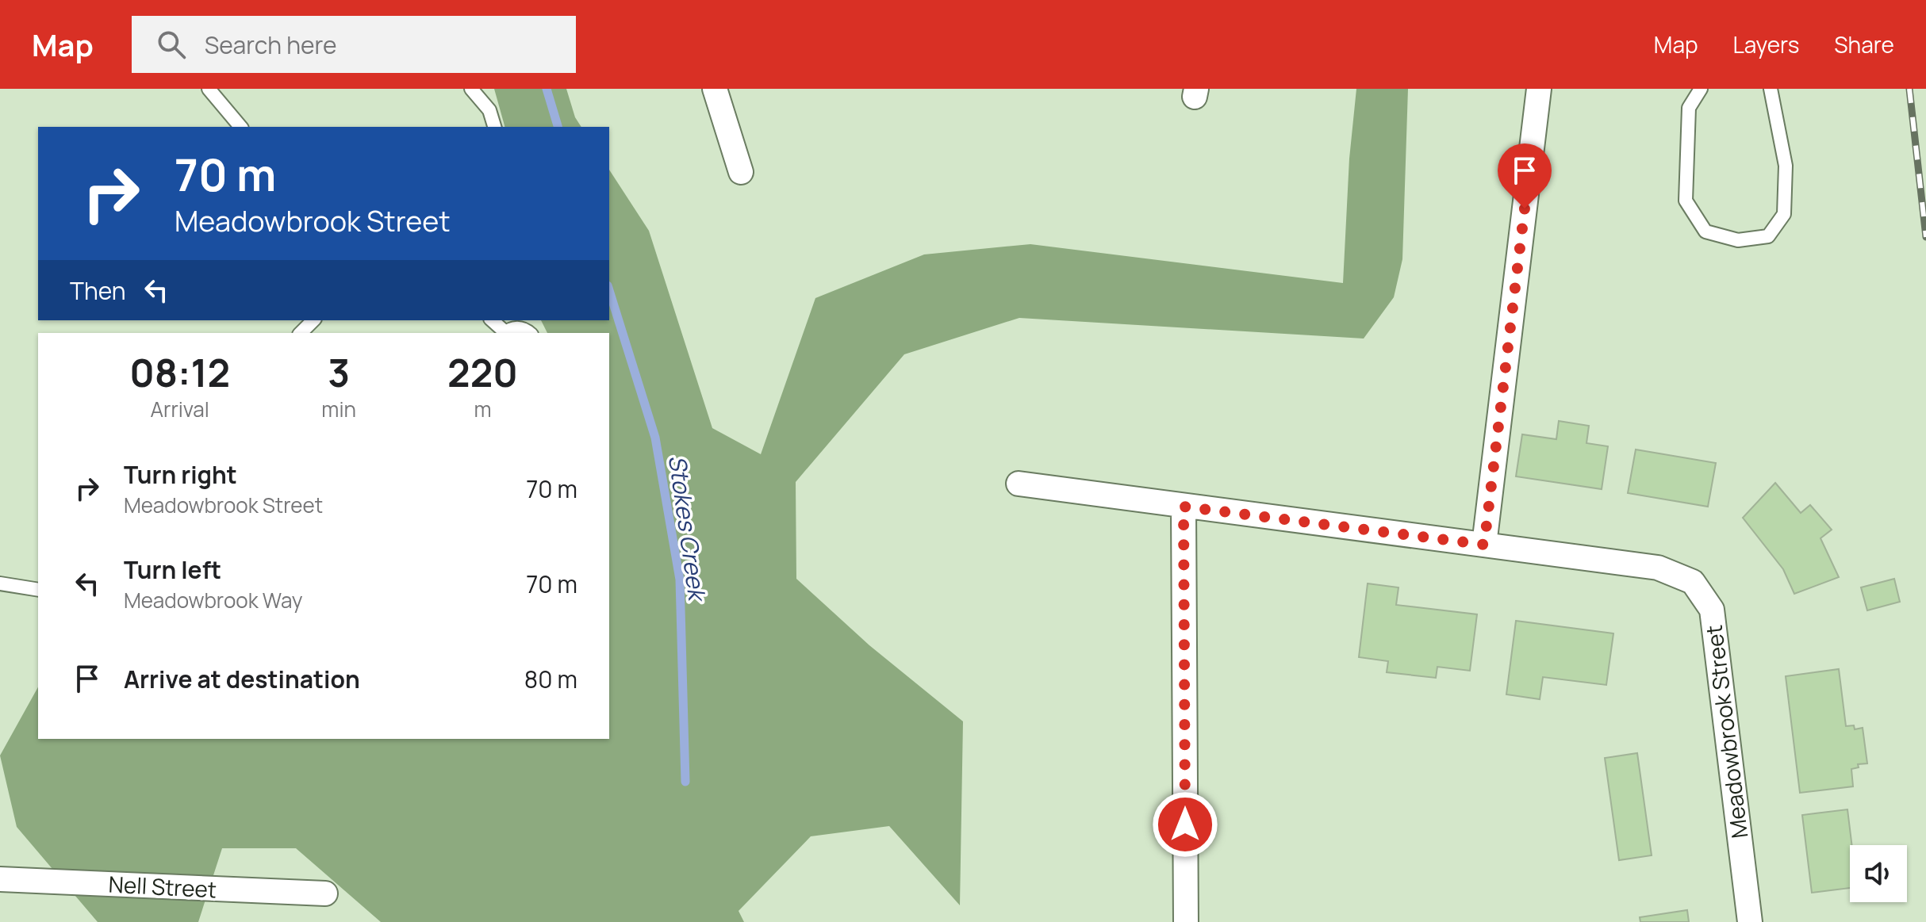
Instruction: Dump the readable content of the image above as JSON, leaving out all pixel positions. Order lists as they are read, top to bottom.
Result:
{
  "streets": {
    "street": ["Meadowbrook Street", "Nell Street"]
  },
  "water": ["Stokes Creek"],
  "page": {
    "header": "Map",
    "search": "Search here",
    "nav": ["Map", "Layers", "Share"],
    "turn": ["70 m", "Meadowbrook Street"],
    "then": "Then",
    "eta": [
      "08:12",
      "Arrival",
      "3",
      "min",
      "220",
      "m"
    ],
    "list": [
      {
        "name": "Turn right",
        "note": "Meadowbrook Street",
        "value": "70 m"
      },
      {
        "name": "Turn left",
        "note": "Meadowbrook Way",
        "value": "70 m"
      },
      {
        "name": "Arrive at destination",
        "value": "80 m"
      }
    ]
  }
}
